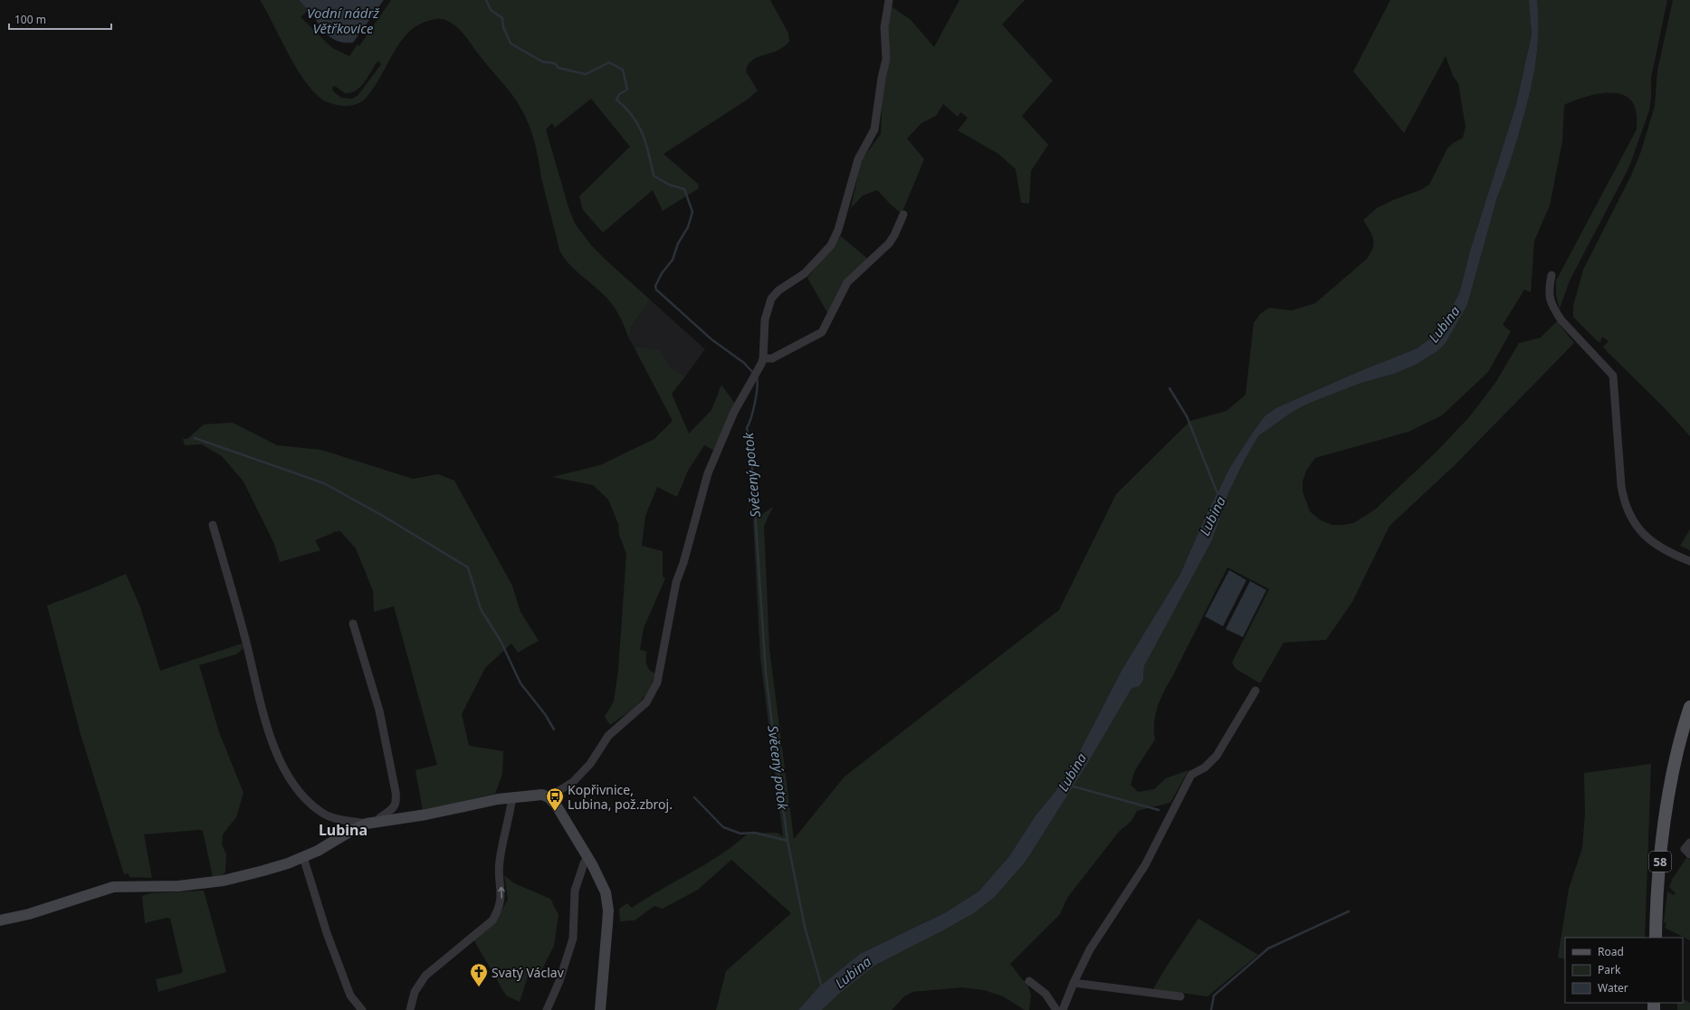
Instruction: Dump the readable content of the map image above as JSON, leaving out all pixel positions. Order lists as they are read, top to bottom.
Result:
{
  "streets": {
    "main road": ["58"]
  },
  "districts": ["Lubina"],
  "water": ["Vodní nádrž Větřkovice", "Lubina", "Svěcený potok"],
  "places": {
    "bus stop": ["Kopřivnice, Lubina, pož.zbroj."],
    "church": ["Svatý Václav"]
  },
  "legend": ["Road", "Park", "Water"],
  "scale_bar": "100 m"
}
